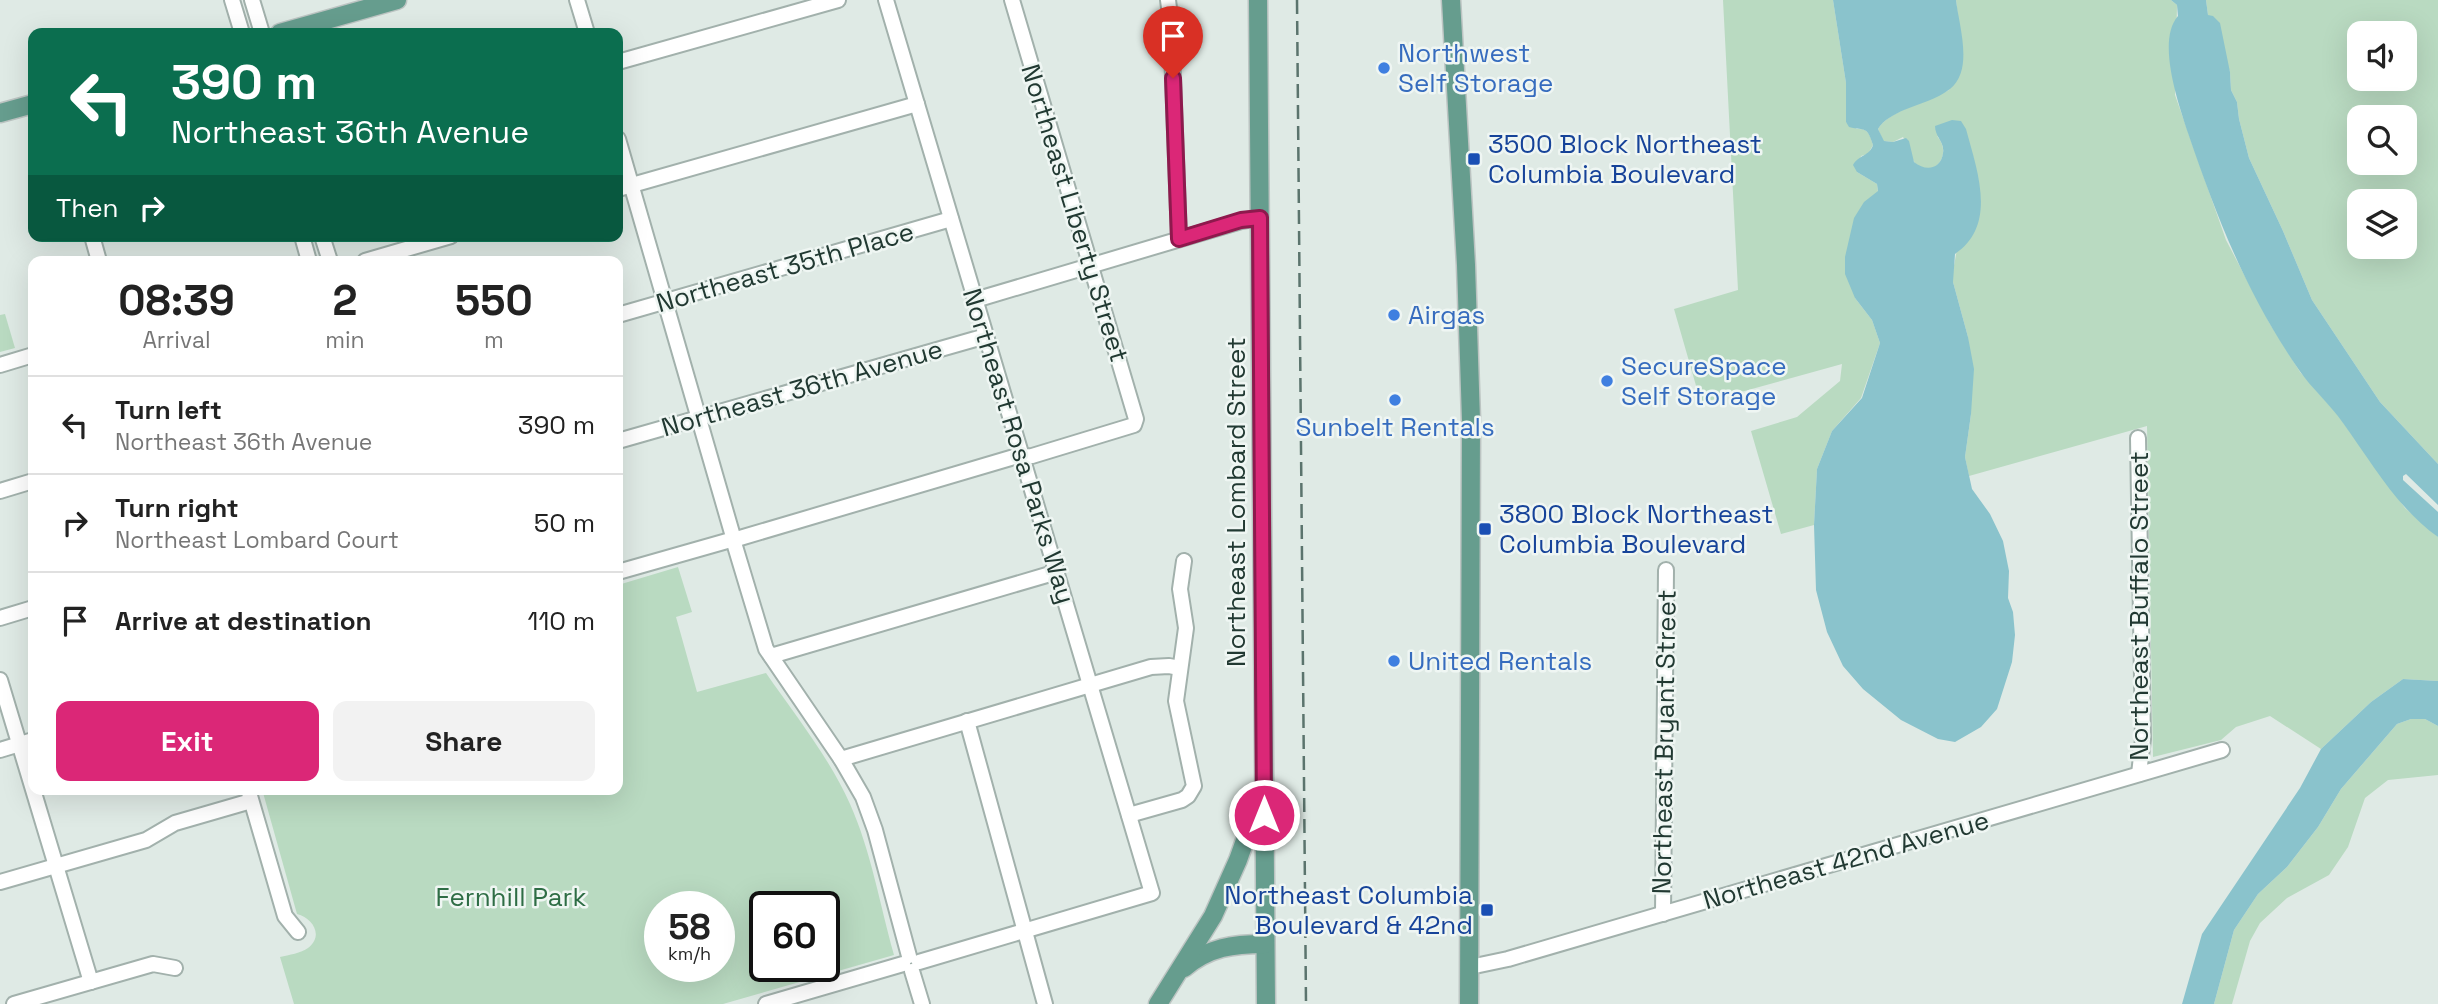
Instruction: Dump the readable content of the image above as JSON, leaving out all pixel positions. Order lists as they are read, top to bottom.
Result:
{
  "streets": {
    "main road": ["Northeast Lombard Street"],
    "street": [
      "Northeast Liberty Street",
      "Northeast 35th Place",
      "Northeast 36th Avenue",
      "Northeast Rosa Parks Way",
      "Northeast Buffalo Street",
      "Northeast Bryant Street",
      "Northeast 42nd Avenue"
    ]
  },
  "crossings": [
    ["Northeast Liberty Street", "Northeast Rosa Parks Way"],
    ["Northeast 35th Place", "Northeast Rosa Parks Way"],
    ["Northeast 36th Avenue", "Northeast Rosa Parks Way"],
    ["Northeast Buffalo Street", "Northeast 42nd Avenue"],
    ["Northeast Bryant Street", "Northeast 42nd Avenue"]
  ],
  "parks": ["Fernhill Park"],
  "places": {
    "other": [
      "Northwest Self Storage",
      "Airgas",
      "SecureSpace Self Storage",
      "Sunbelt Rentals",
      "United Rentals"
    ],
    "transit": ["3500 Block Northeast Columbia Boulevard", "3800 Block Northeast Columbia Boulevard", "Northeast Columbia Boulevard & 42nd"]
  },
  "page": {
    "turn": ["390 m", "Northeast 36th Avenue"],
    "then": "Then",
    "eta": [
      "08:39",
      "Arrival",
      "2",
      "min",
      "550",
      "m"
    ],
    "list": [
      {
        "name": "Turn left",
        "note": "Northeast 36th Avenue",
        "value": "390 m"
      },
      {
        "name": "Turn right",
        "note": "Northeast Lombard Court",
        "value": "50 m"
      },
      {
        "name": "Arrive at destination",
        "value": "110 m"
      }
    ],
    "buttons": ["Exit", "Share"],
    "speed": "58 km/h",
    "limit": "60"
  }
}
